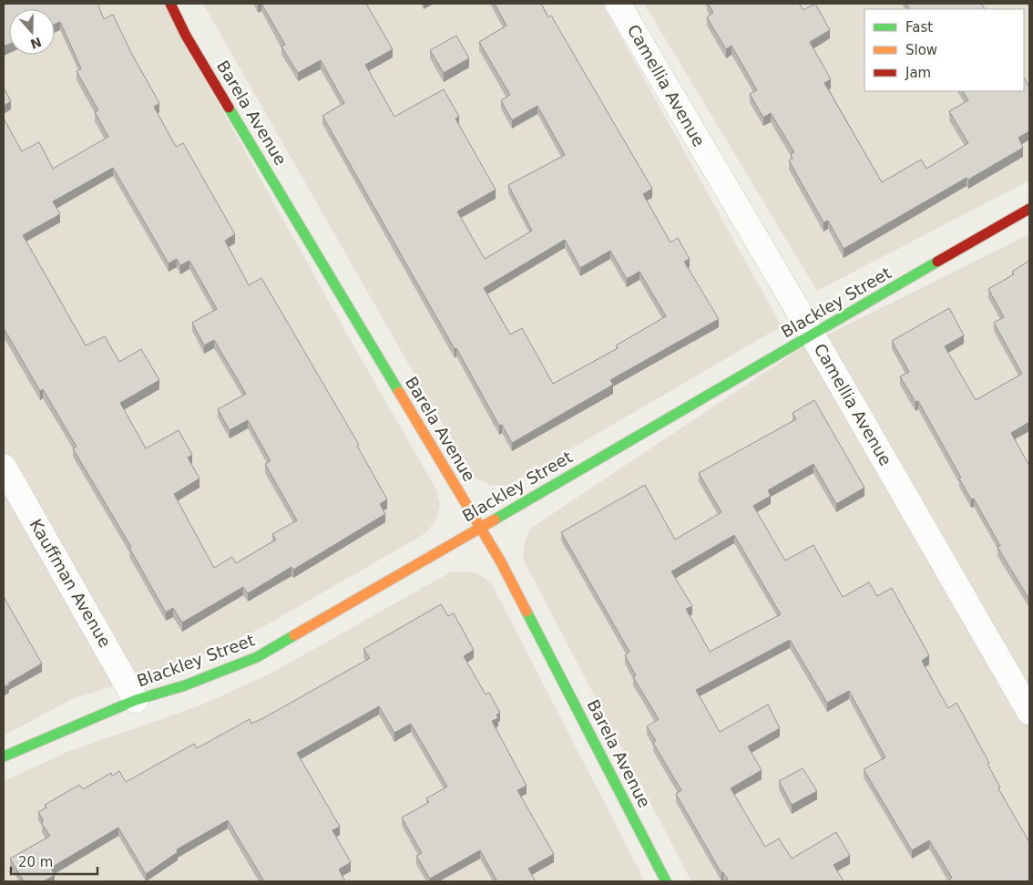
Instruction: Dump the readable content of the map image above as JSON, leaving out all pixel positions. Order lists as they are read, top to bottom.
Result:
{
  "streets": {
    "street": [
      "Camellia Avenue",
      "Barela Avenue",
      "Blackley Street",
      "Kauffman Avenue"
    ]
  },
  "crossings": [
    ["Camellia Avenue", "Blackley Street"],
    ["Barela Avenue", "Blackley Street"],
    ["Blackley Street", "Kauffman Avenue"]
  ],
  "legend": ["Fast", "Slow", "Jam"],
  "scale_bar": "20 m",
  "north": "bottom"
}
